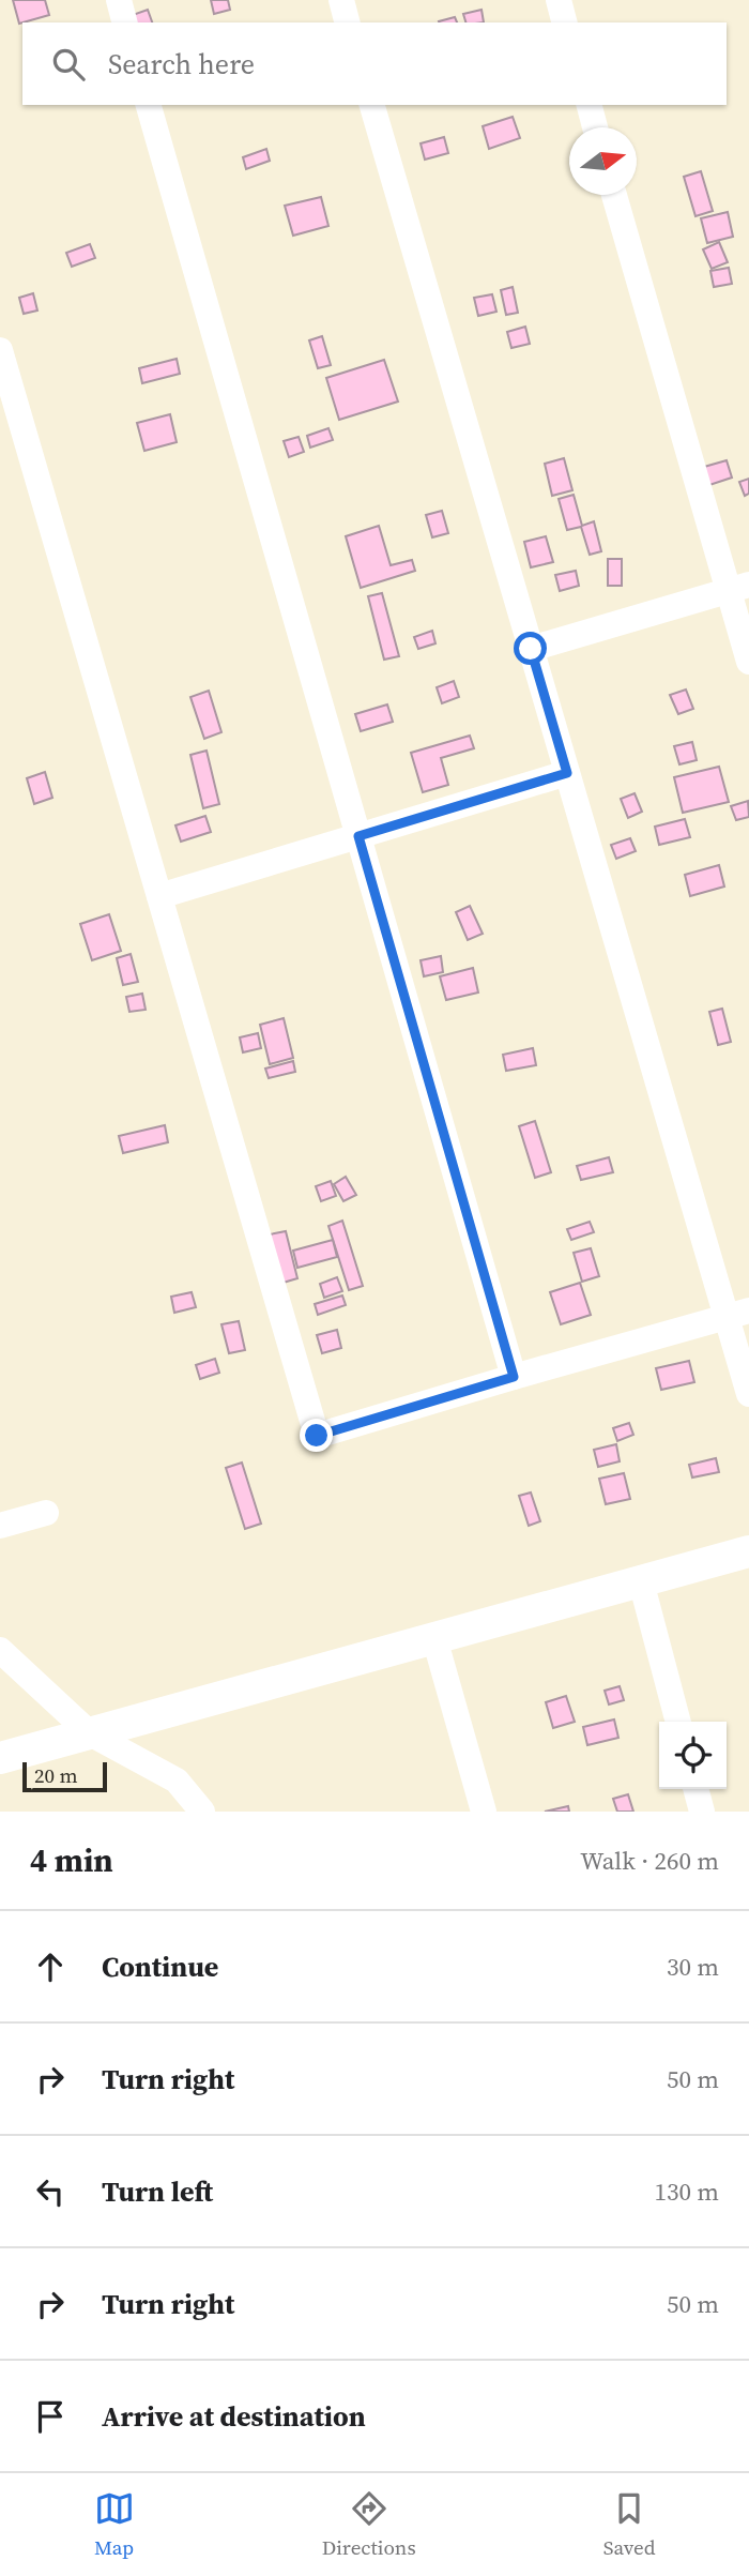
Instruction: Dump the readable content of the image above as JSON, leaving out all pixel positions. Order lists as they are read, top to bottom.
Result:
{
  "scale_bar": "20 m",
  "north": "right",
  "page": {
    "search": "Search here",
    "scale": "20 m",
    "heading": ["4 min", "Walk · 260 m"],
    "list": [
      ["Continue", "30 m"],
      ["Turn right", "50 m"],
      ["Turn left", "130 m"],
      ["Turn right", "50 m"],
      "Arrive at destination"
    ],
    "nav": ["Map", "Directions", "Saved"]
  }
}
